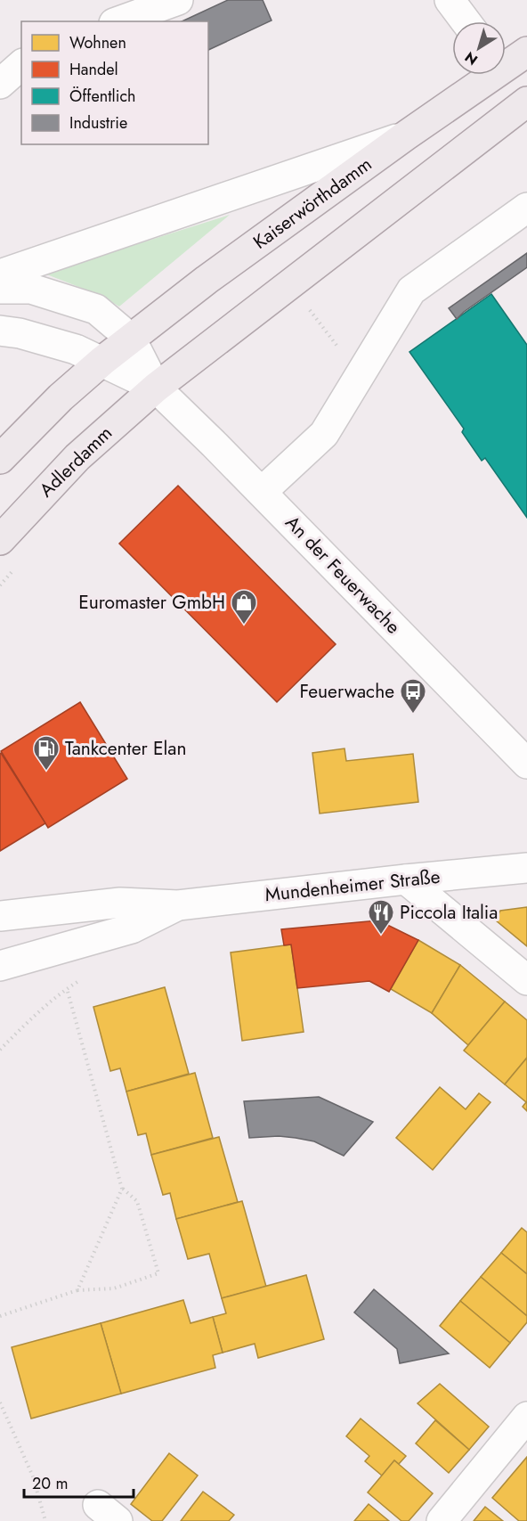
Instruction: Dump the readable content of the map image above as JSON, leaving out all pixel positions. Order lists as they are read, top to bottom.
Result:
{
  "streets": {
    "main road": ["Kaiserwörthdamm", "Adlerdamm"],
    "street": ["An der Feuerwache", "Mundenheimer Straße"]
  },
  "crossings": [
    ["Adlerdamm", "An der Feuerwache"]
  ],
  "places": {
    "shop": ["Euromaster GmbH"],
    "bus stop": ["Feuerwache"],
    "fuel station": ["Tankcenter Elan"],
    "restaurant": ["Piccola Italia"]
  },
  "legend": [
    "Wohnen",
    "Handel",
    "Öffentlich",
    "Industrie"
  ],
  "scale_bar": "20 m",
  "north": "bottom left"
}
